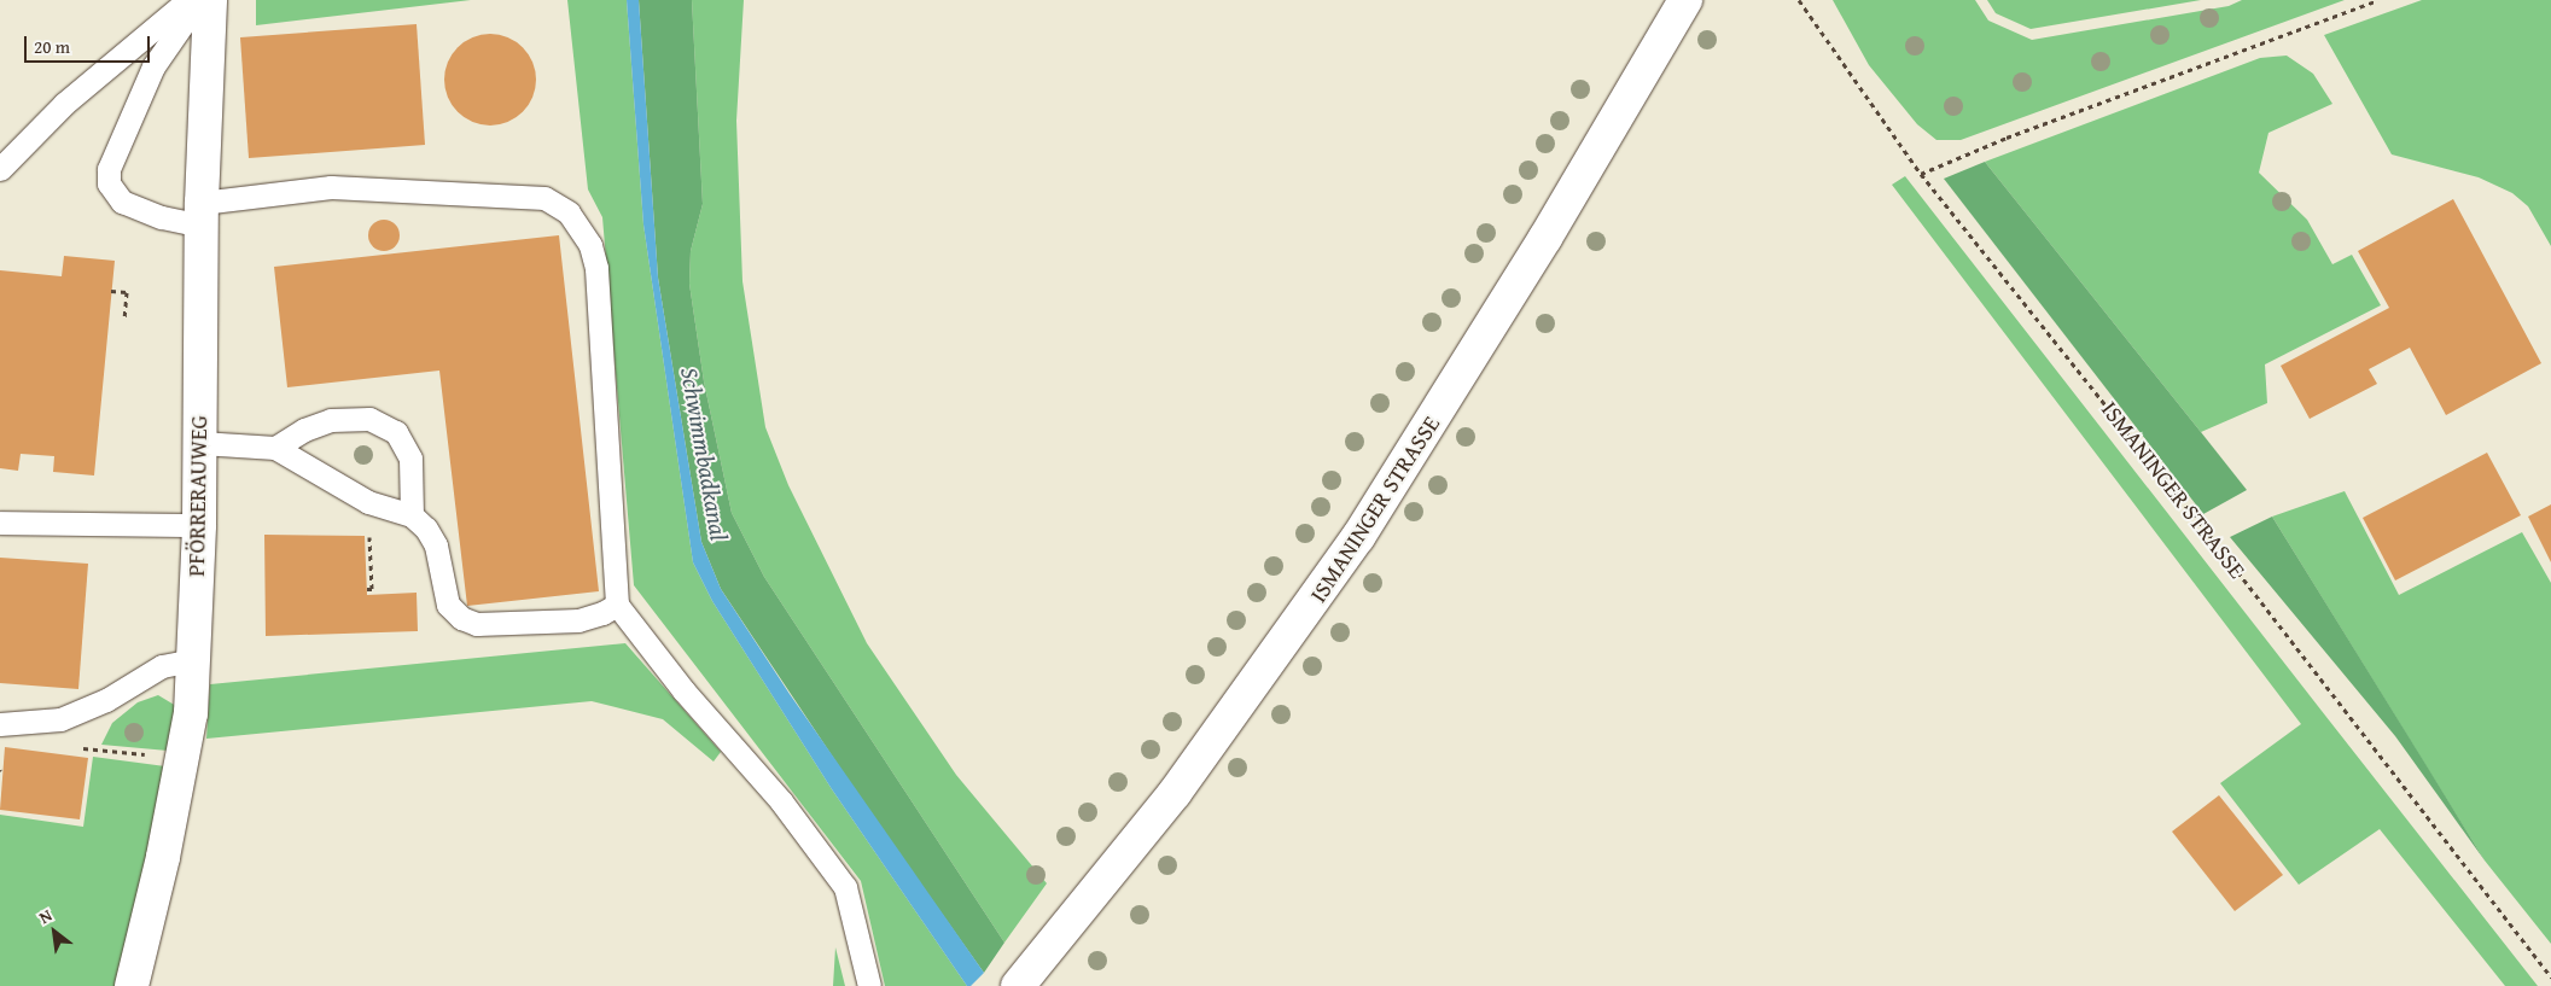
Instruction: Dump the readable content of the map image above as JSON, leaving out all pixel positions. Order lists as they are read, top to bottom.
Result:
{
  "streets": {
    "main road": ["ISMANINGER STRASSE", "PFÖRRERAUWEG"]
  },
  "water": ["Schwimmbadkanal"],
  "scale_bar": "20 m",
  "north": "top left"
}
